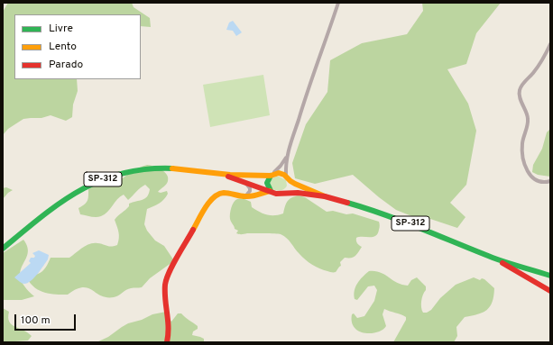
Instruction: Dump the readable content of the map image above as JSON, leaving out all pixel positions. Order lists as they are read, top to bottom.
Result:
{
  "streets": {
    "main road": ["SP-312"]
  },
  "legend": ["Livre", "Lento", "Parado"],
  "scale_bar": "100 m"
}
